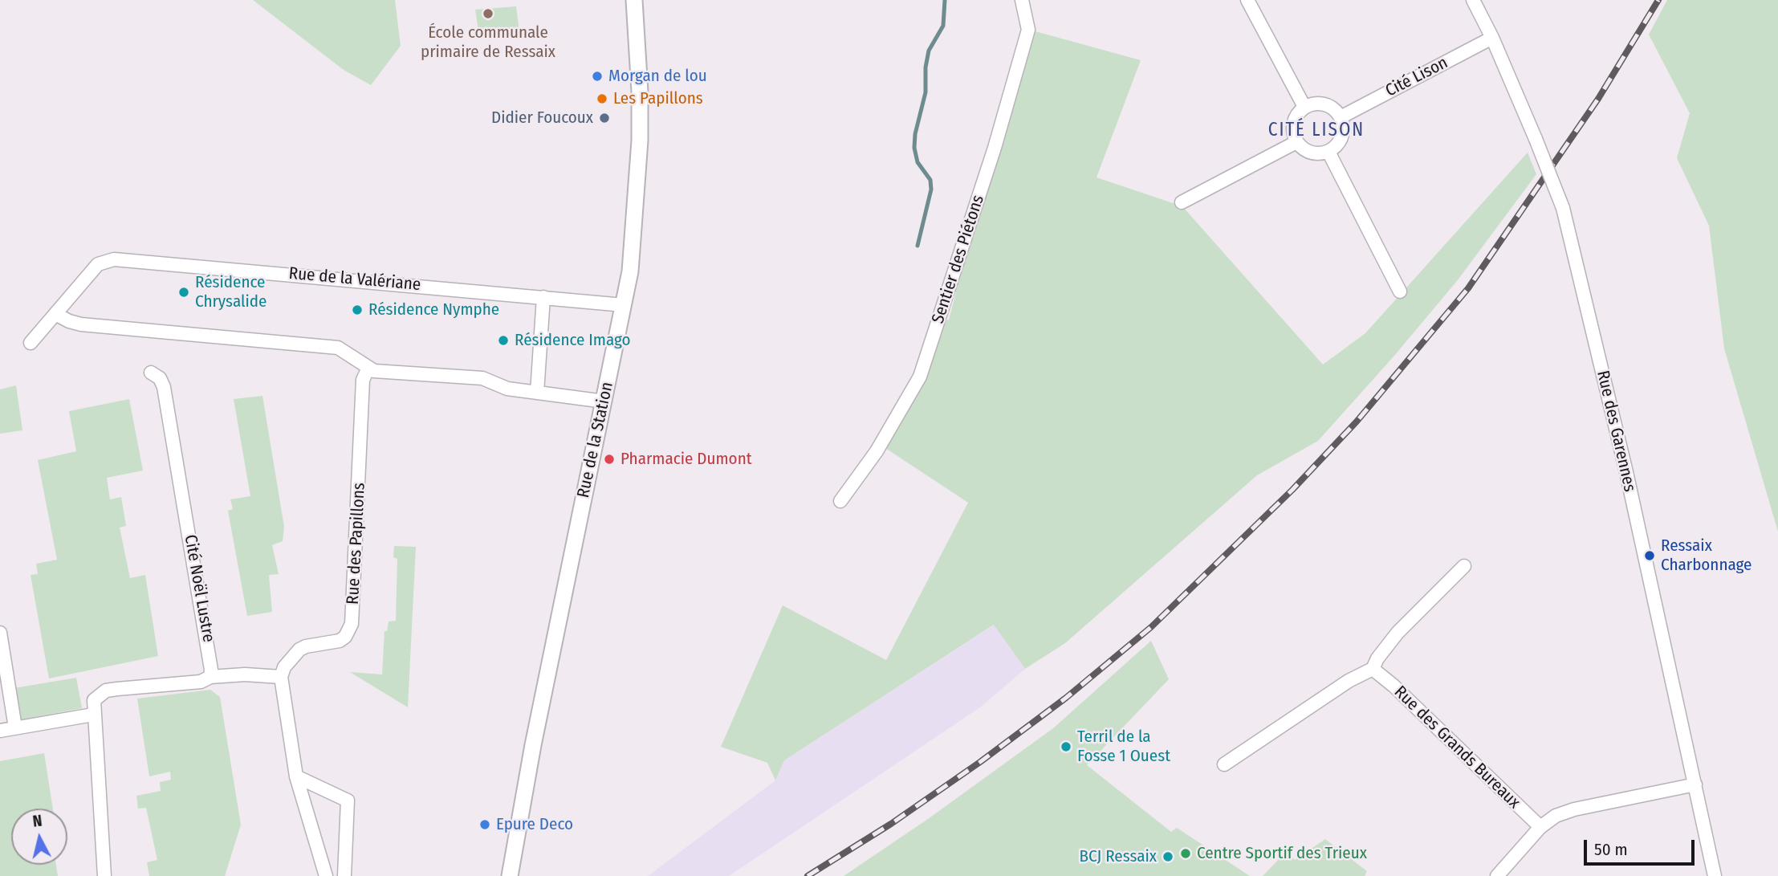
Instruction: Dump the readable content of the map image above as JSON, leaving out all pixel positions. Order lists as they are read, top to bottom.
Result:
{
  "streets": {
    "street": [
      "Cité Lison",
      "Sentier des Piétons",
      "Rue de la Valériane",
      "Rue des Garennes",
      "Rue de la Station",
      "Rue des Papillons",
      "Cité Noël Lustre",
      "Rue des Grands Bureaux"
    ]
  },
  "crossings": [
    ["Cité Lison", "Rue des Garennes"],
    ["Rue de la Valériane", "Rue de la Station"]
  ],
  "districts": ["CITÉ LISON"],
  "places": [
    "École communale primaire de Ressaix",
    "Morgan de lou",
    "Les Papillons",
    "Didier Foucoux",
    "Résidence Chrysalide",
    "Résidence Nymphe",
    "Résidence Imago",
    "Pharmacie Dumont",
    "Ressaix Charbonnage",
    "Terril de la Fosse 1 Ouest",
    "Epure Deco",
    "Centre Sportif des Trieux",
    "BCJ Ressaix"
  ],
  "scale_bar": "50 m",
  "north": "top"
}
